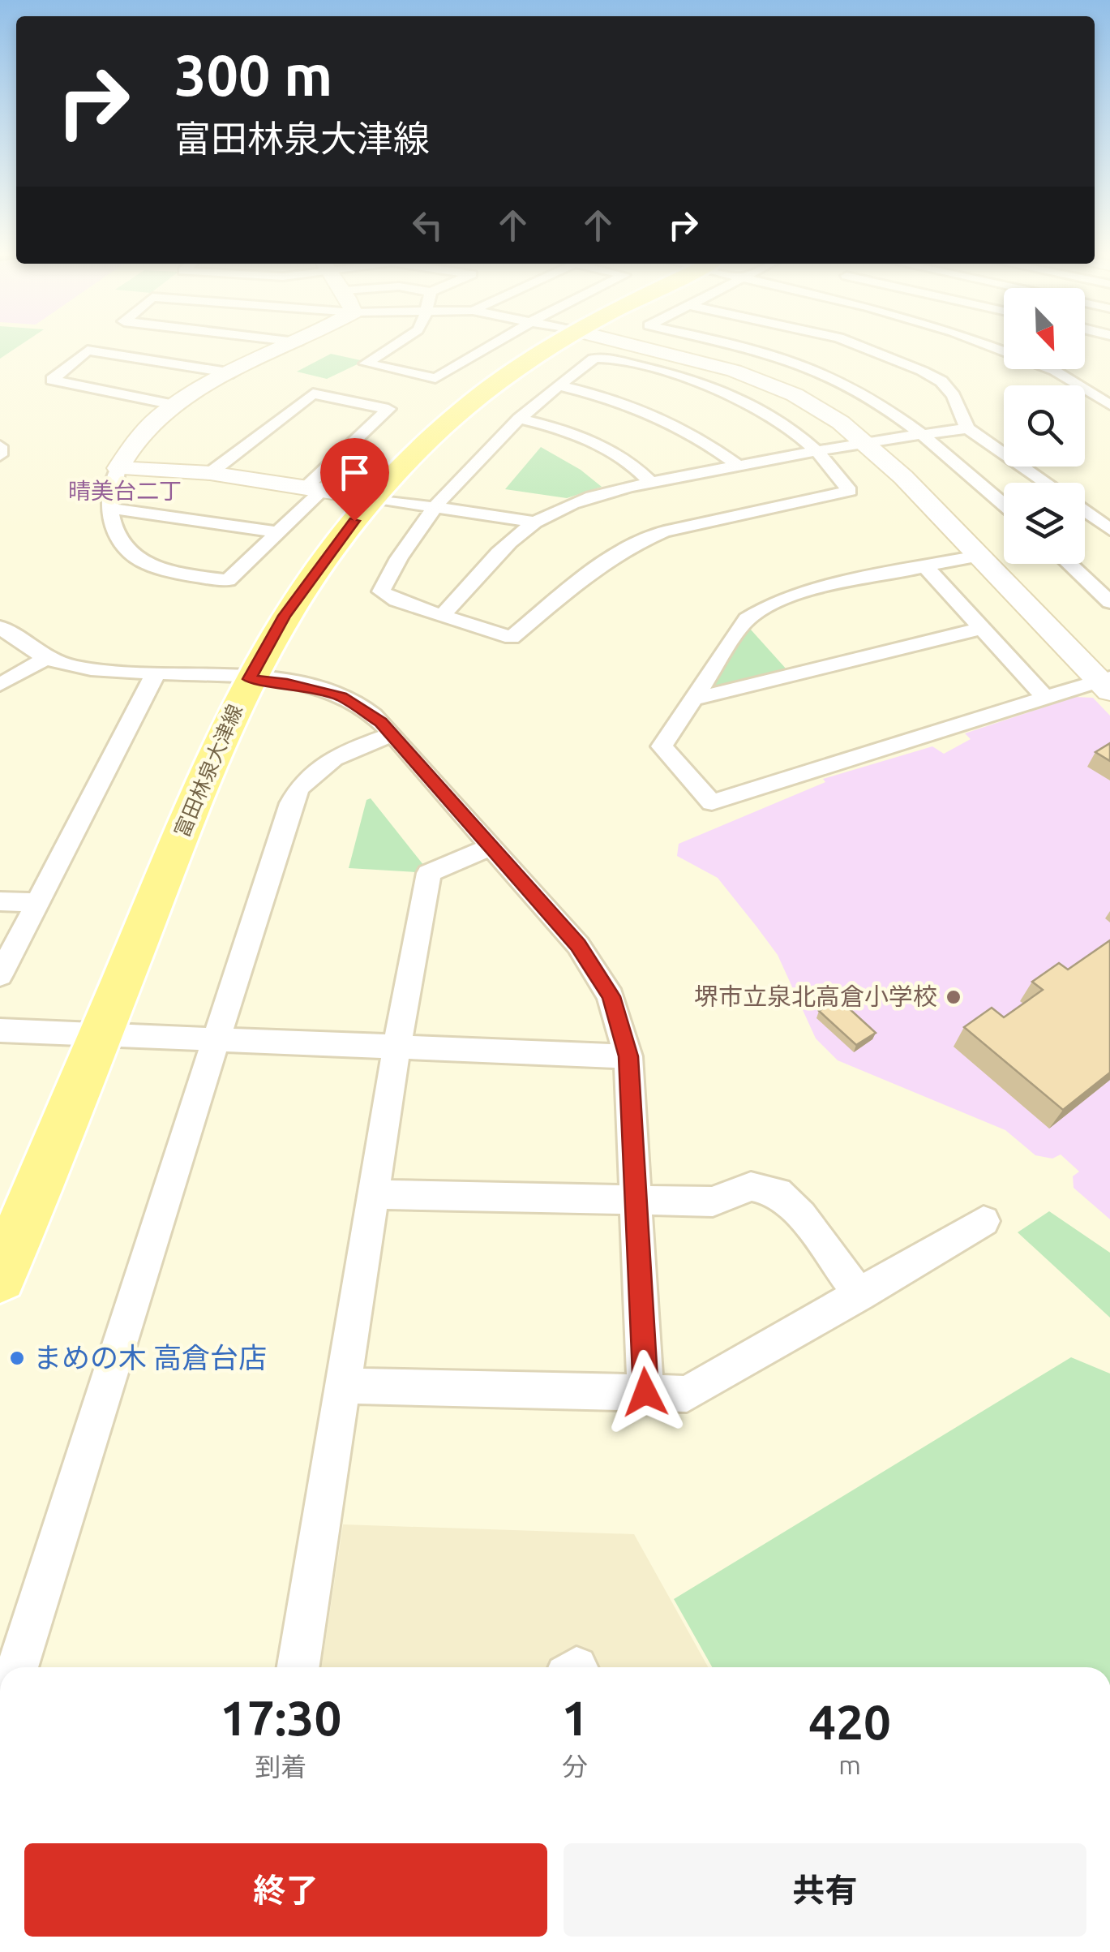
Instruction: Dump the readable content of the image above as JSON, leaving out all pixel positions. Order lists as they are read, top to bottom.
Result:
{
  "streets": {
    "main road": ["富田林泉大津線"]
  },
  "districts": ["晴美台二丁"],
  "places": ["堺市立泉北高倉小学校", "まめの木 高倉台店"],
  "north": "bottom right",
  "page": {
    "turn": ["300 m", "富田林泉大津線"],
    "eta": [
      "17:30",
      "到着",
      "1",
      "分",
      "420",
      "m"
    ],
    "buttons": ["終了", "共有"]
  }
}
